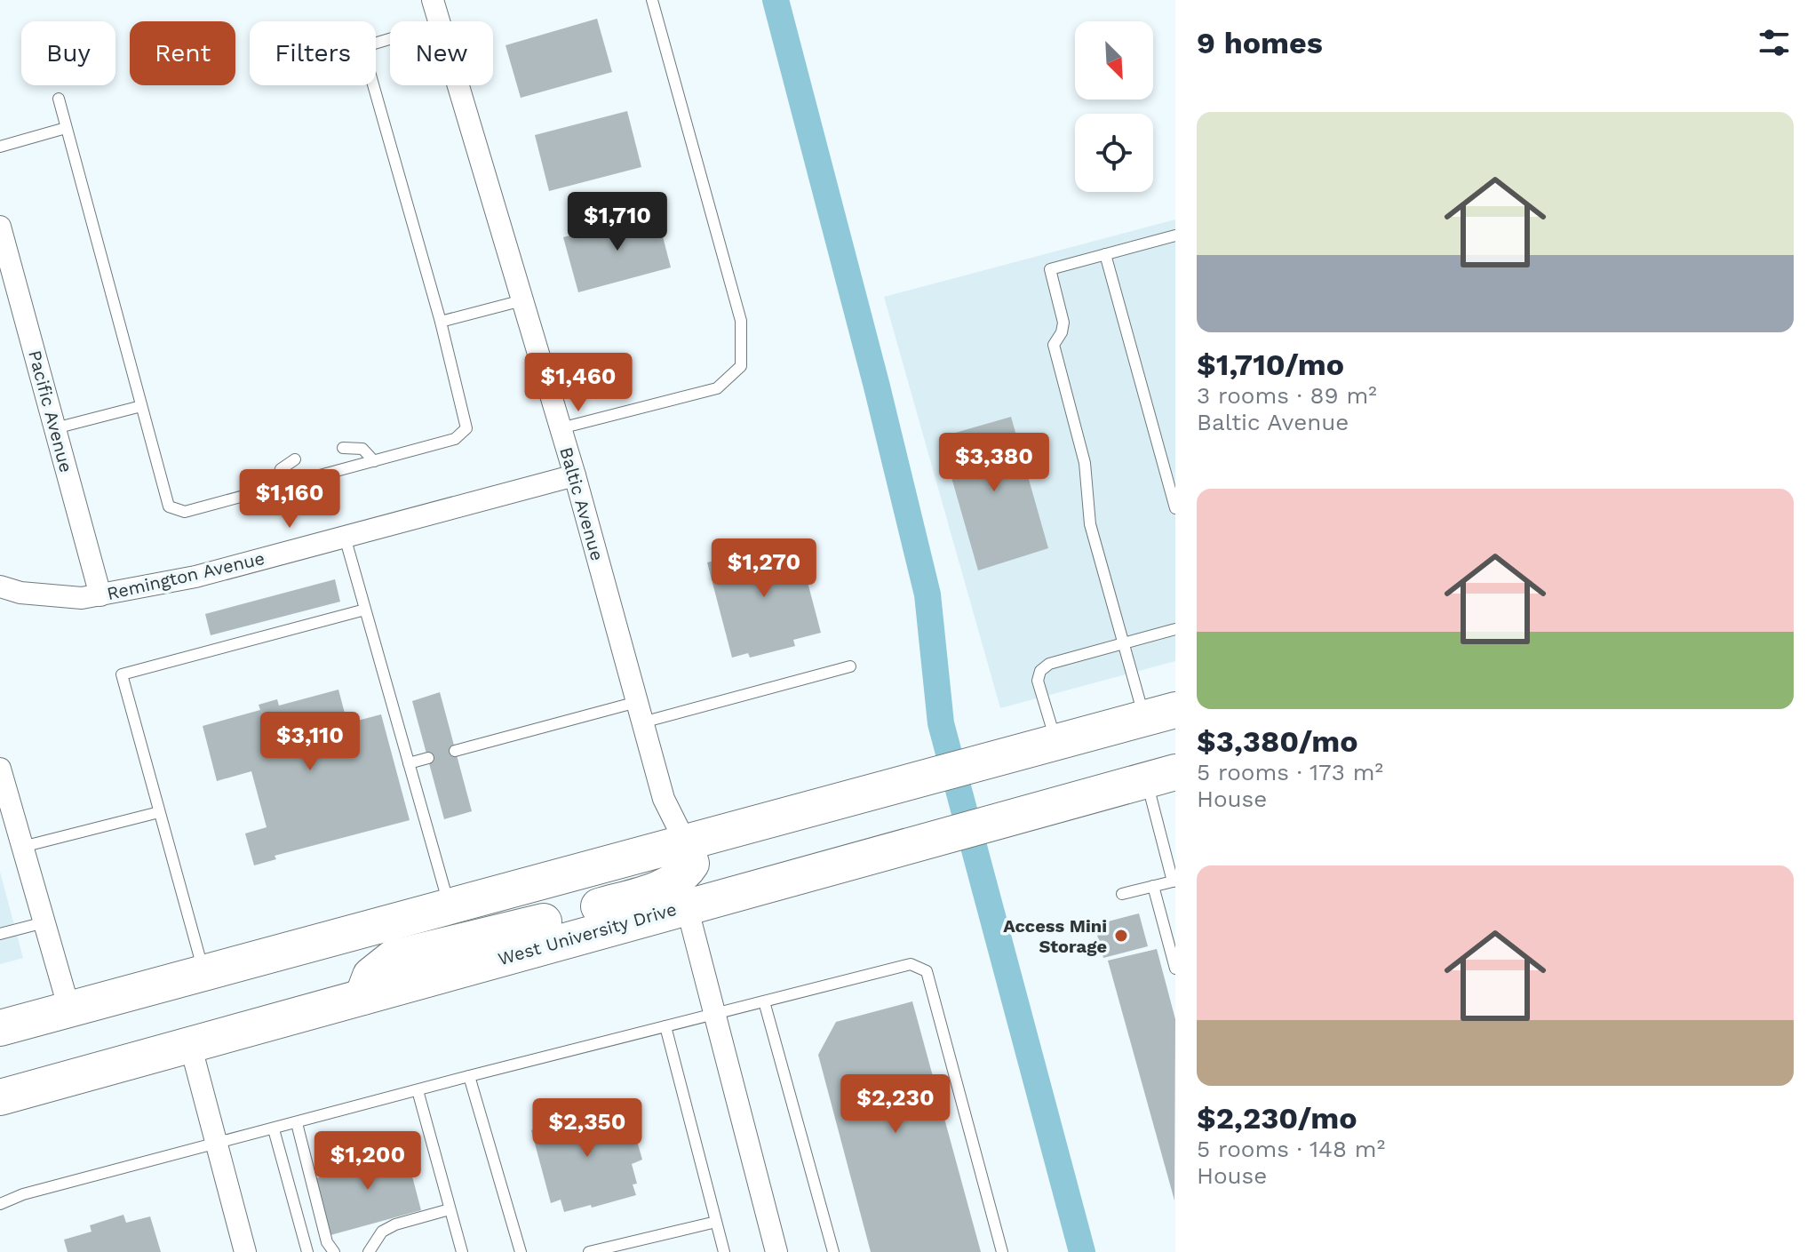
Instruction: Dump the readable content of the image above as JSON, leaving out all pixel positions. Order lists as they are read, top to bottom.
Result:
{
  "streets": {
    "main road": ["West University Drive"],
    "street": ["Pacific Avenue", "Baltic Avenue", "Remington Avenue"]
  },
  "crossings": [
    ["Pacific Avenue", "Remington Avenue"],
    ["Baltic Avenue", "Remington Avenue"]
  ],
  "places": ["Access Mini Storage"],
  "north": "bottom right",
  "page": {
    "heading": "9 homes",
    "chip": [
      "Buy",
      "Rent",
      "Filters",
      "New"
    ],
    "list": [
      {
        "name": "$1,710/mo",
        "note": "3 rooms · 89 m² · Baltic Avenue"
      },
      {
        "name": "$3,380/mo",
        "note": "5 rooms · 173 m² · House"
      },
      {
        "name": "$2,230/mo",
        "note": "5 rooms · 148 m² · House"
      }
    ],
    "price": [
      "$1,710",
      "$1,460",
      "$3,380",
      "$1,160",
      "$1,270",
      "$3,110",
      "$2,230",
      "$2,350",
      "$1,200"
    ]
  }
}
